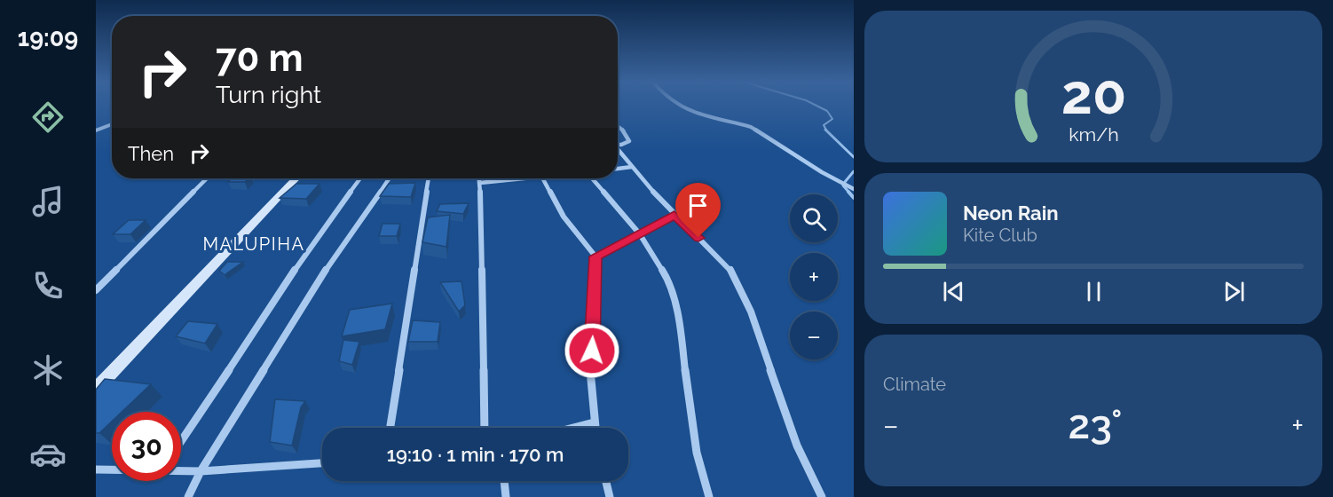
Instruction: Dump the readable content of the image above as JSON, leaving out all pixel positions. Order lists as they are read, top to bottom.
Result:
{
  "districts": ["MALUPIHA"],
  "page": {
    "tabs": "19:09",
    "turn": ["70 m", "Turn right"],
    "then": "Then",
    "song": ["Neon Rain", "Kite Club"],
    "map_buttons": ["+", "−"],
    "tile": "Climate",
    "heat": ["−", "23°", "+"],
    "limit": "30",
    "trip": "19:10 · 1 min · 170 m",
    "gauge": ["20", "km/h"]
  }
}
